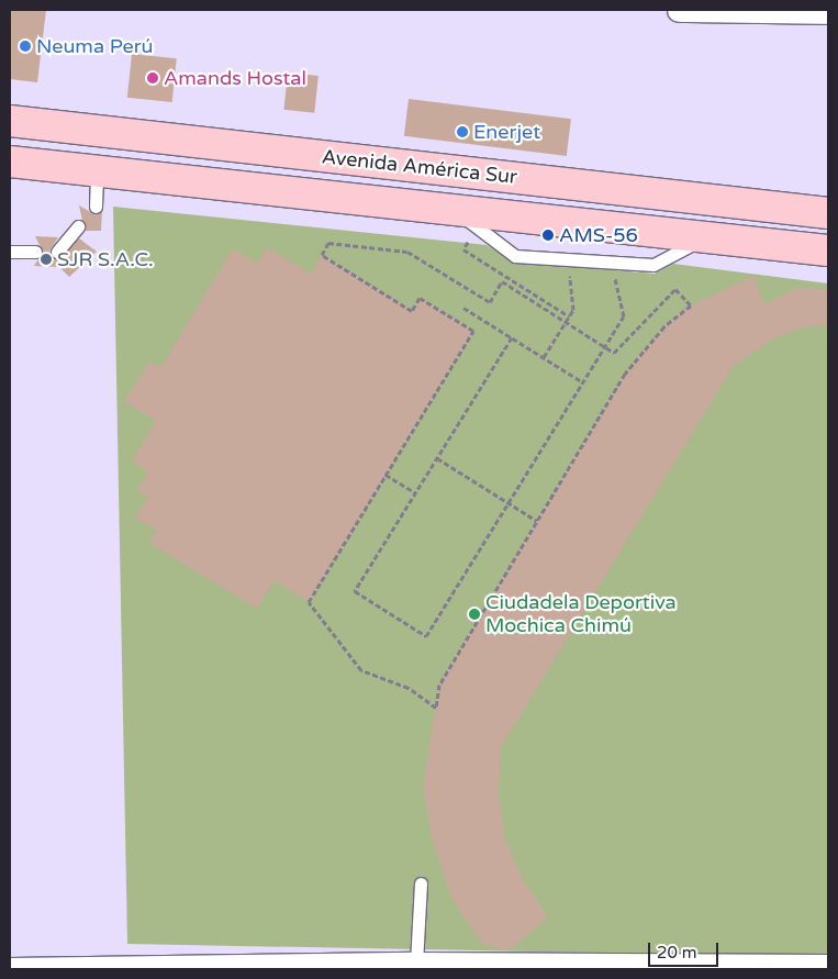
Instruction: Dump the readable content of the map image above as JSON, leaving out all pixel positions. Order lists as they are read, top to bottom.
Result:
{
  "streets": {
    "main road": ["Avenida América Sur"]
  },
  "places": [
    "Neuma Perú",
    "Amands Hostal",
    "Enerjet",
    "AMS-56",
    "SJR S.A.C.",
    "Ciudadela Deportiva Mochica Chimú"
  ],
  "scale_bar": "20 m"
}
